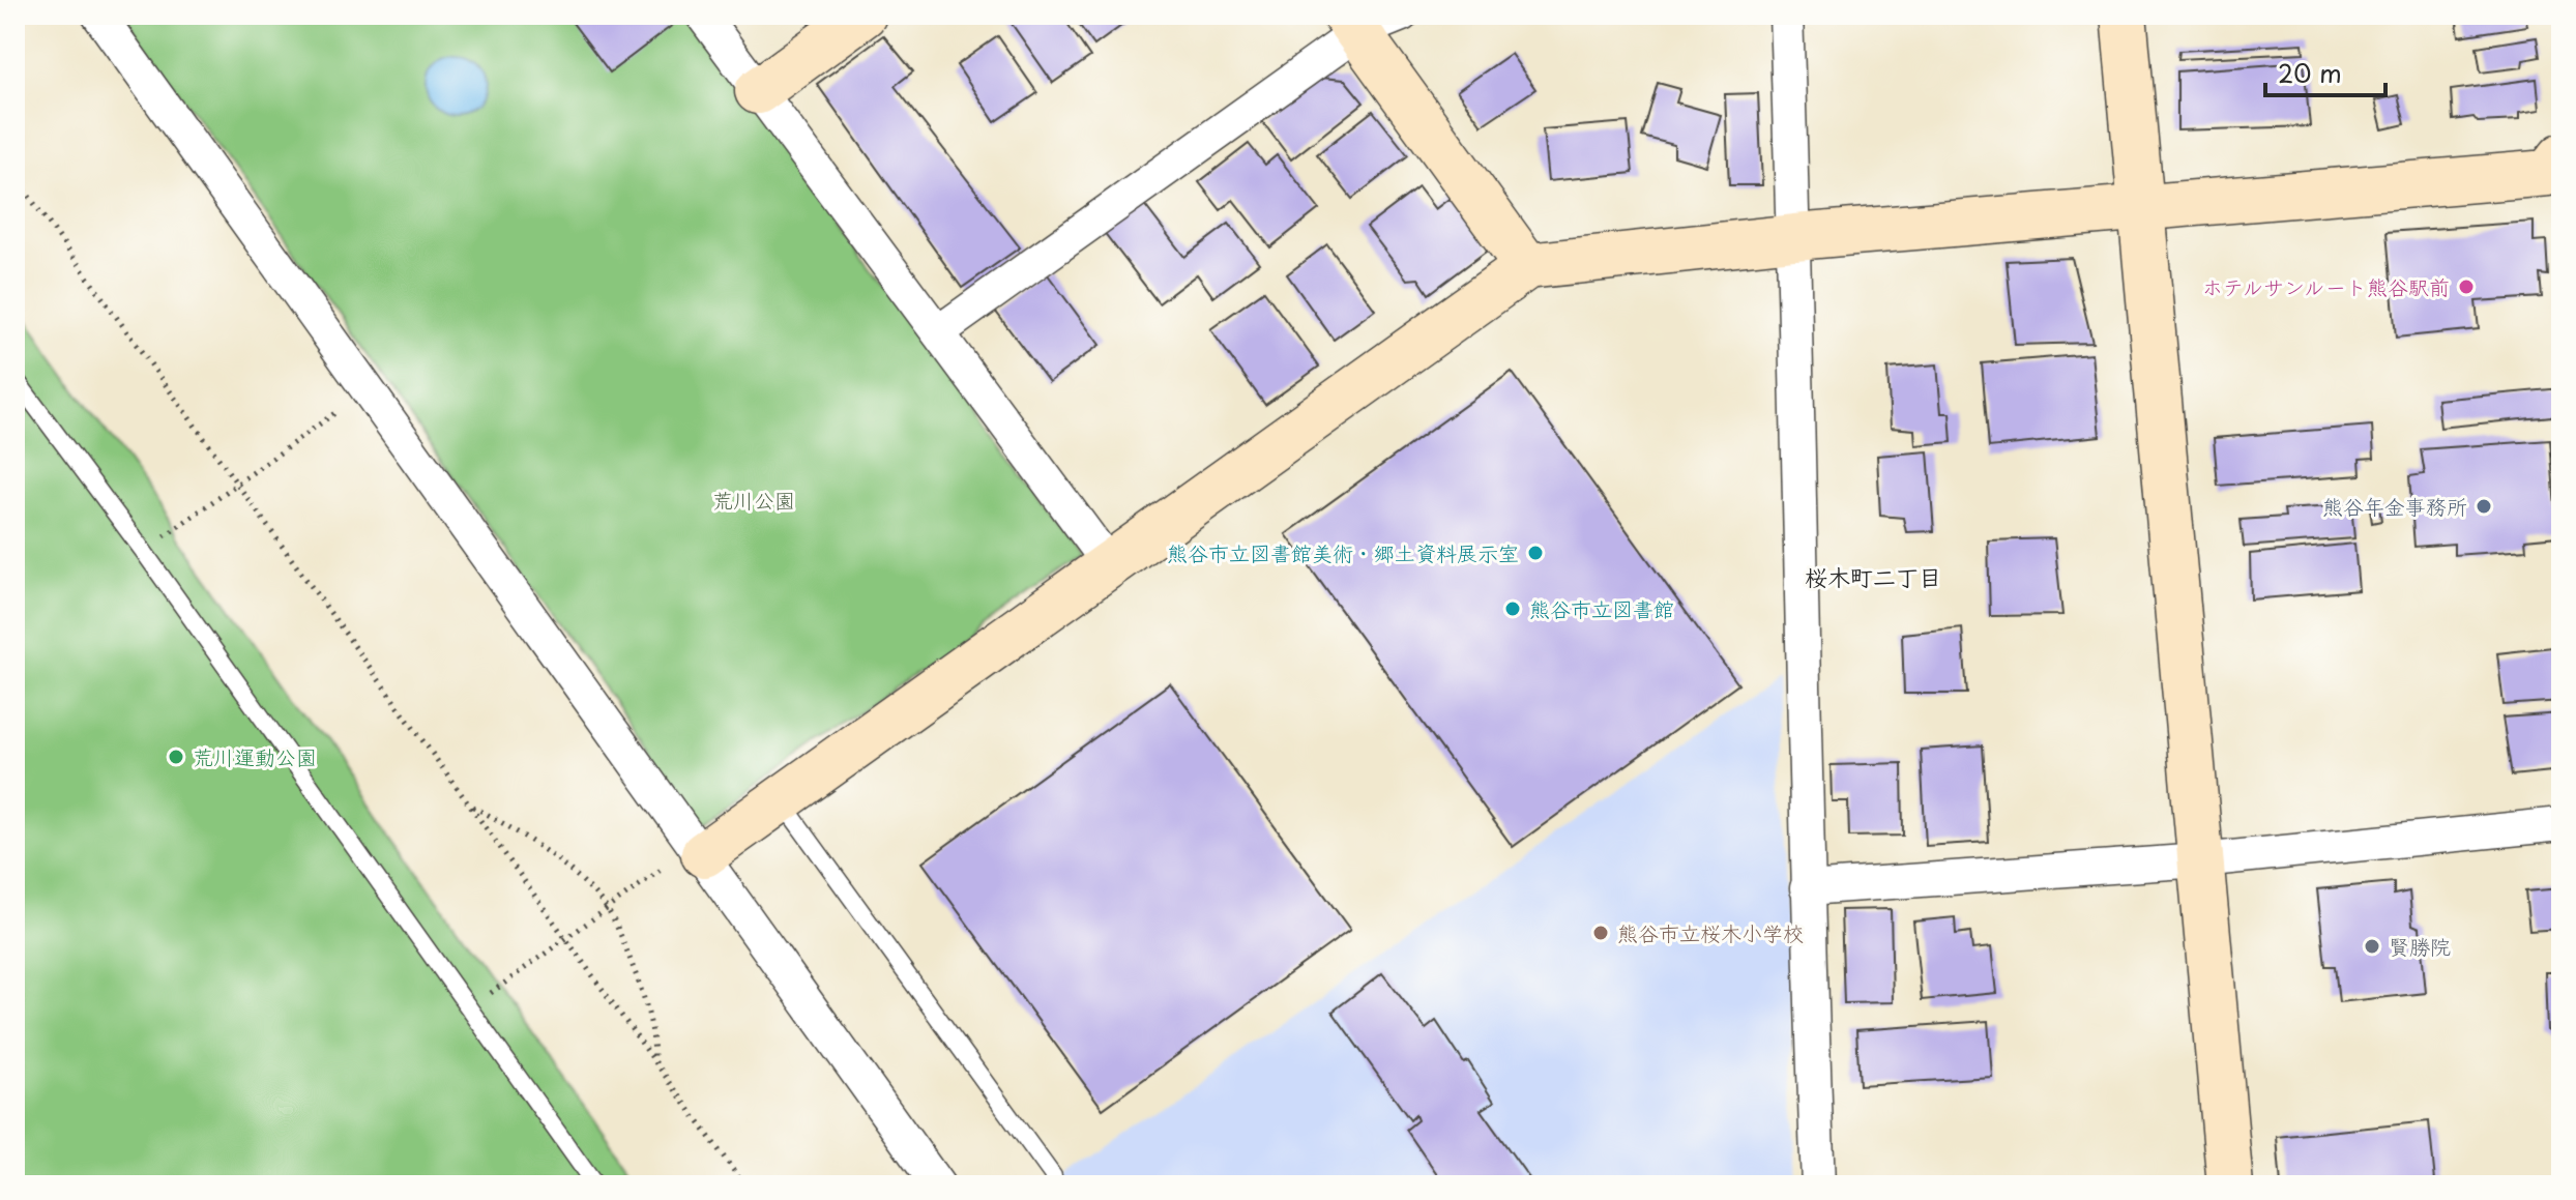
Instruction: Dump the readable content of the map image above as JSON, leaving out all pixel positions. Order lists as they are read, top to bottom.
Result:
{
  "districts": ["桜木町二丁目"],
  "parks": ["荒川公園"],
  "places": [
    "ホテルサンルート熊谷駅前",
    "熊谷年金事務所",
    "熊谷市立図書館美術・郷土資料展示室",
    "熊谷市立図書館",
    "荒川運動公園",
    "熊谷市立桜木小学校",
    "賢勝院"
  ],
  "scale_bar": "20 m"
}
